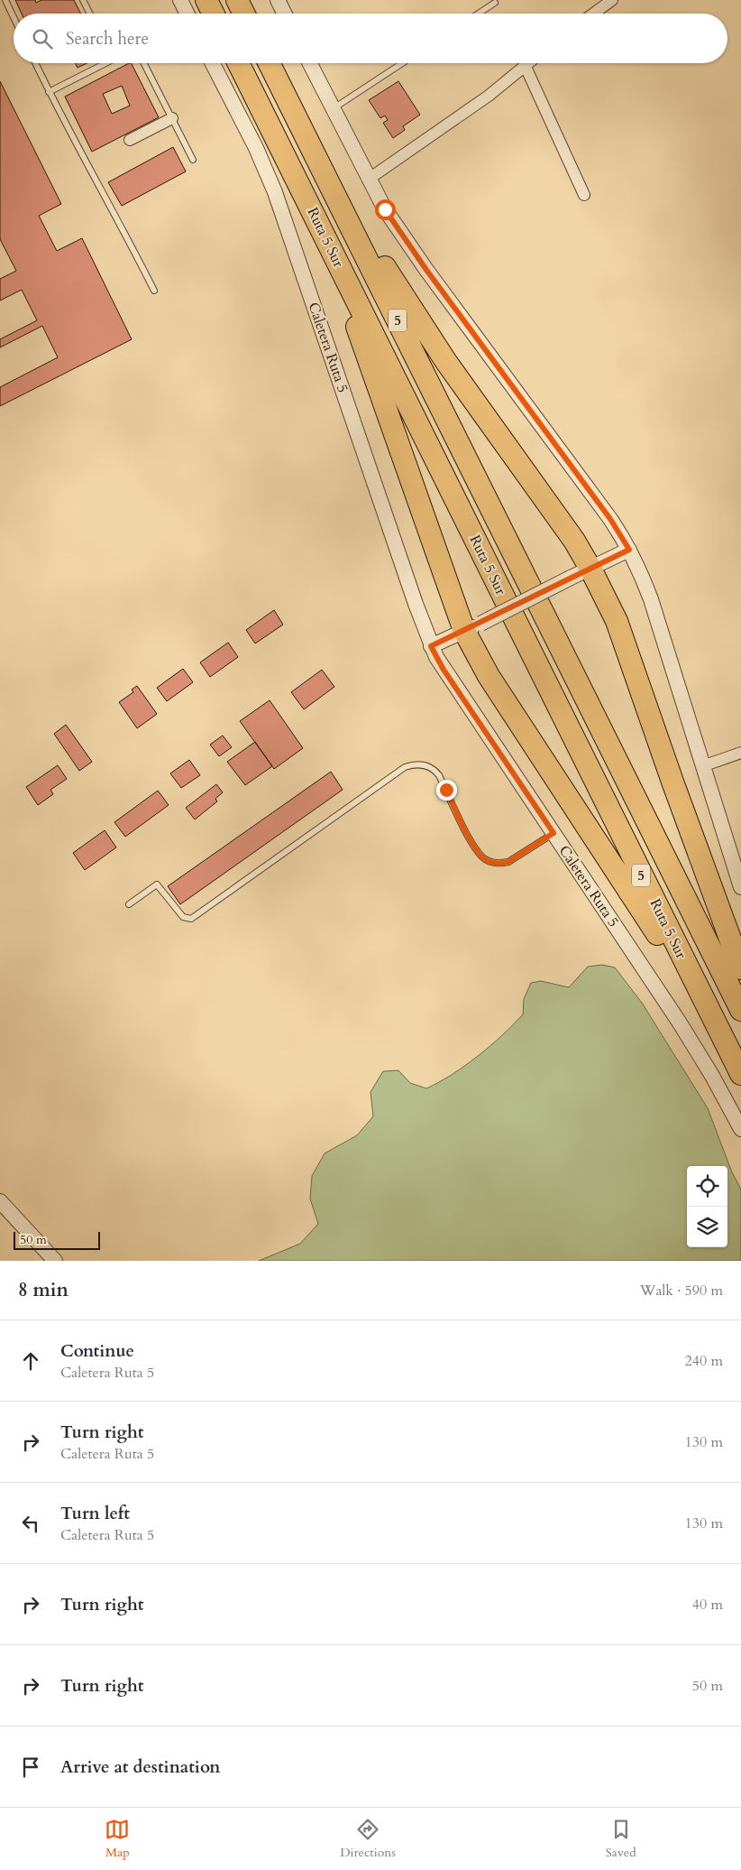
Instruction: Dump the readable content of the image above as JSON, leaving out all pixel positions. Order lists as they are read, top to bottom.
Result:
{
  "streets": {
    "highway": ["Ruta 5 Sur", "5"],
    "street": ["Caletera Ruta 5"]
  },
  "scale_bar": "50 m",
  "page": {
    "search": "Search here",
    "scale": "50 m",
    "heading": ["8 min", "Walk · 590 m"],
    "list": [
      ["Continue", "Caletera Ruta 5", "240 m"],
      ["Turn right", "Caletera Ruta 5", "130 m"],
      ["Turn left", "Caletera Ruta 5", "130 m"],
      ["Turn right", "40 m"],
      ["Turn right", "50 m"],
      "Arrive at destination"
    ],
    "nav": ["Map", "Directions", "Saved"]
  }
}
